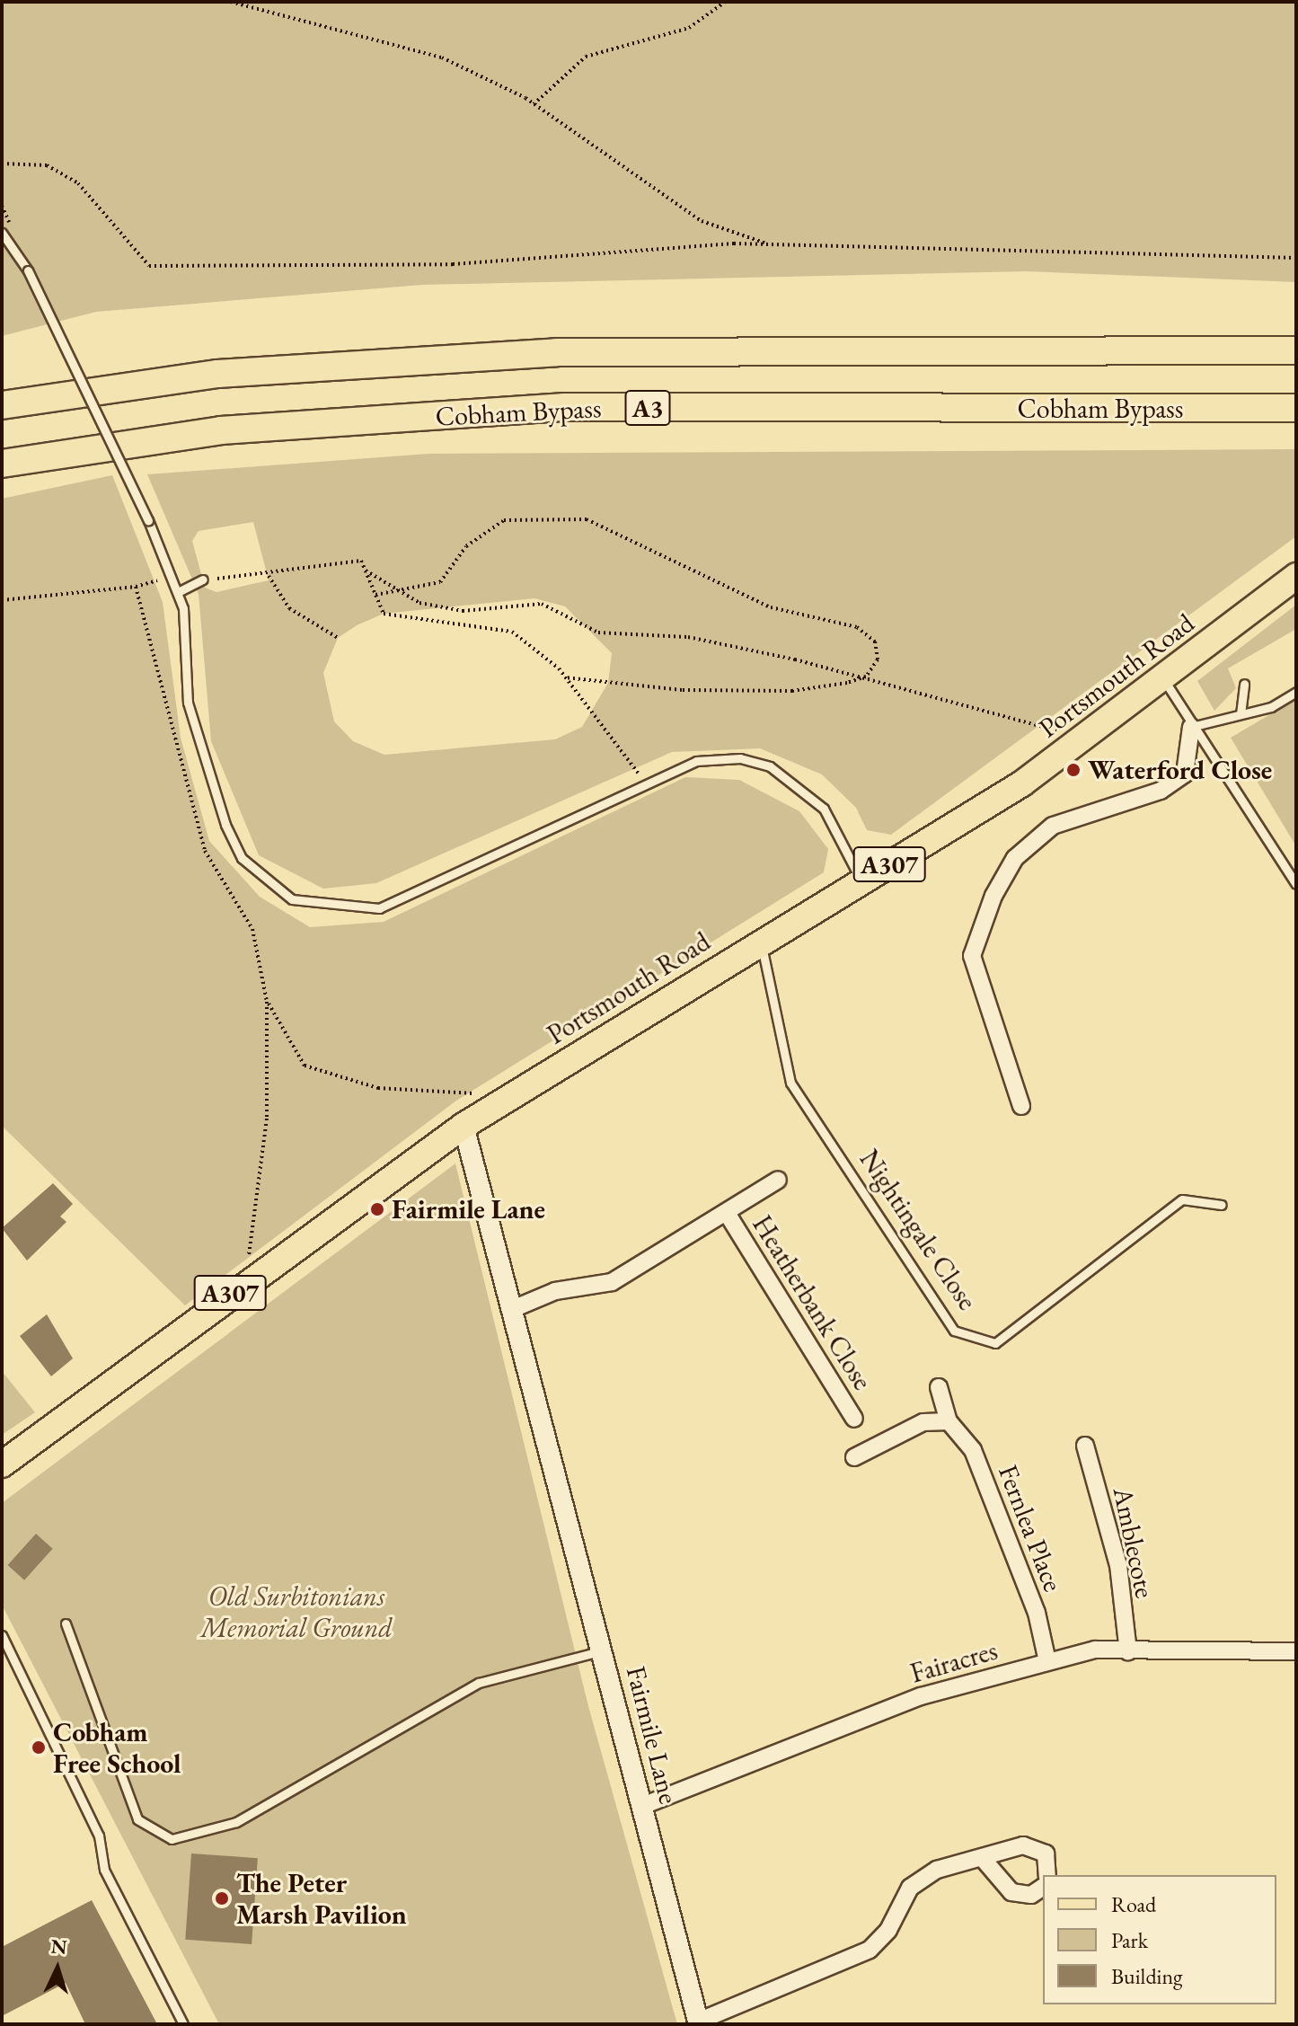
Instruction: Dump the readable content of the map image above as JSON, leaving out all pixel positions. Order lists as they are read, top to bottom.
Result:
{
  "streets": {
    "highway": ["A3", "Cobham Bypass"],
    "main road": ["Portsmouth Road", "A307"],
    "street": [
      "Heatherbank Close",
      "Fernlea Place",
      "Amblecote",
      "Fairacres",
      "Fairmile Lane"
    ],
    "lane": ["Nightingale Close"]
  },
  "crossings": [
    ["Portsmouth Road", "Nightingale Close"],
    ["Portsmouth Road", "Fairmile Lane"],
    ["Fernlea Place", "Fairacres"],
    ["Amblecote", "Fairacres"],
    ["Fairacres", "Fairmile Lane"]
  ],
  "parks": ["Old Surbitonians Memorial Ground"],
  "places": [
    "Waterford Close",
    "Fairmile Lane",
    "Cobham Free School",
    "The Peter Marsh Pavilion"
  ],
  "legend": ["Road", "Park", "Building"],
  "north": "top"
}
